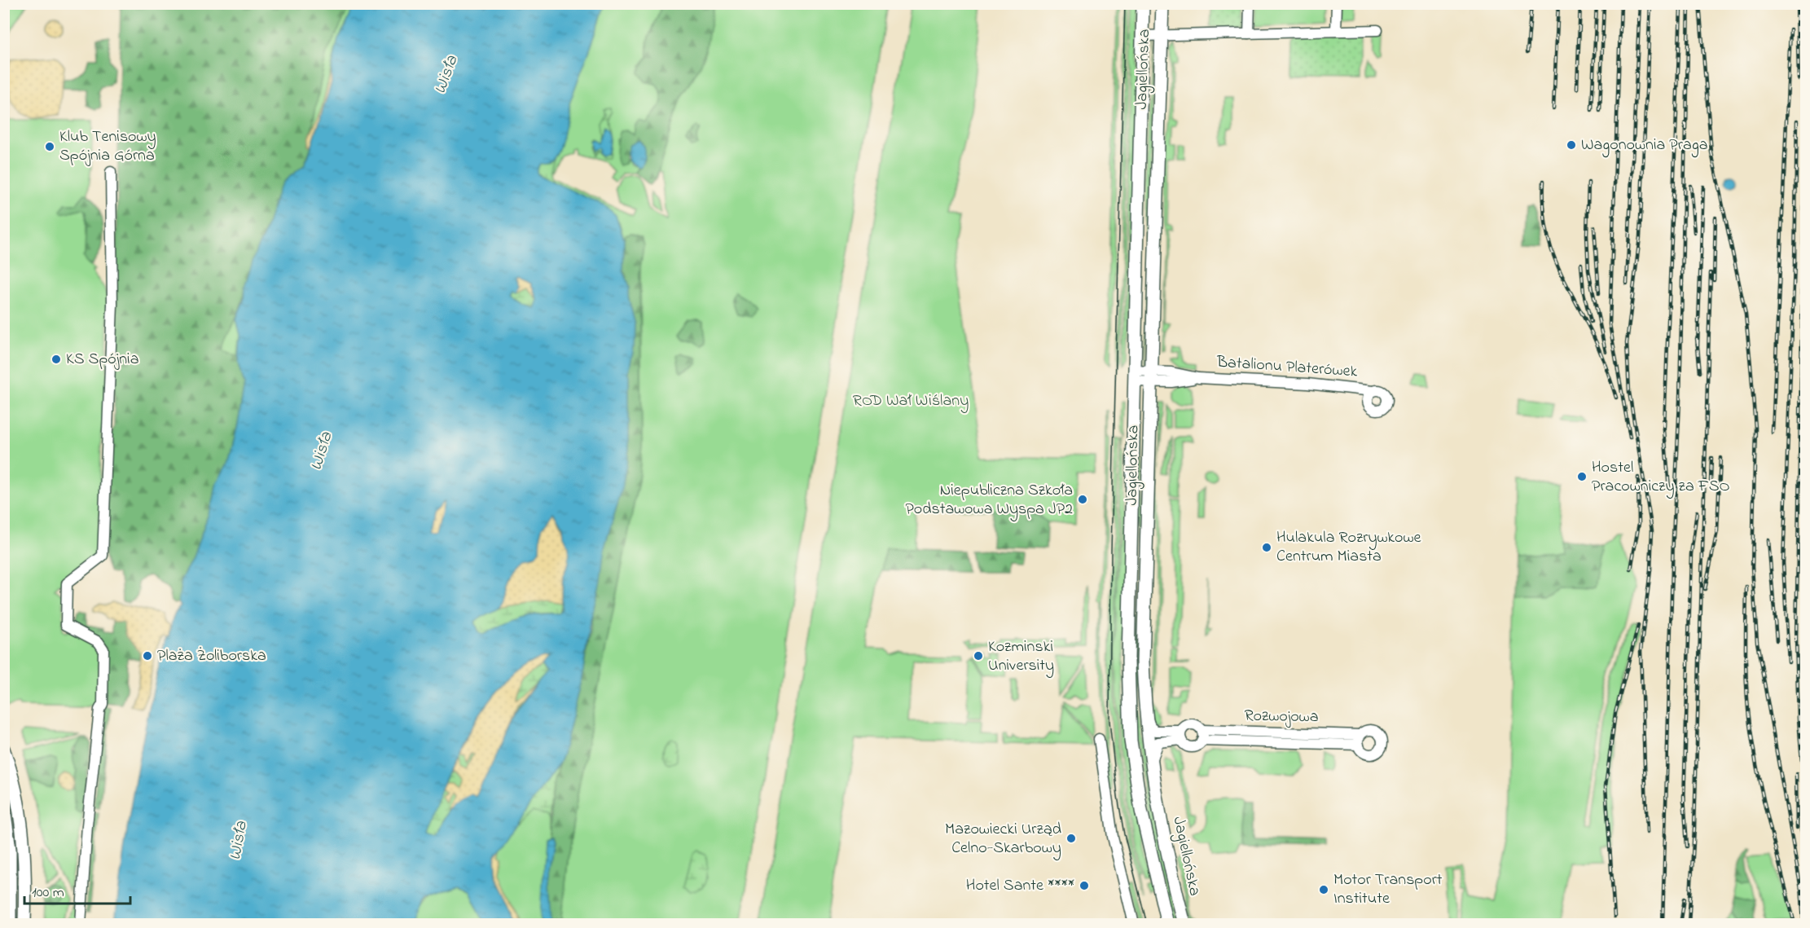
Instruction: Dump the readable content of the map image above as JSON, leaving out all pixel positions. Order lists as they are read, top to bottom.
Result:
{
  "streets": {
    "main road": ["Jagiellońska"],
    "street": ["Batalionu Platerówek", "Rozwojowa"]
  },
  "crossings": [
    ["Jagiellońska", "Batalionu Platerówek"],
    ["Jagiellońska", "Rozwojowa"]
  ],
  "water": ["Wisła"],
  "parks": ["ROD Wał Wiślany"],
  "places": [
    "Wagonownia Praga",
    "Klub Tenisowy Spójnia Górna",
    "KS Spójnia",
    "Hostel Pracowniczy za FSO",
    "Niepubliczna Szkoła Podstawowa Wyspa JP2",
    "Hulakula Rozrywkowe Centrum Miasta",
    "Plaża Żoliborska",
    "Kozminski University",
    "Mazowiecki Urząd Celno-Skarbowy",
    "Hotel Sante ****",
    "Motor Transport Institute"
  ],
  "scale_bar": "100 m"
}
